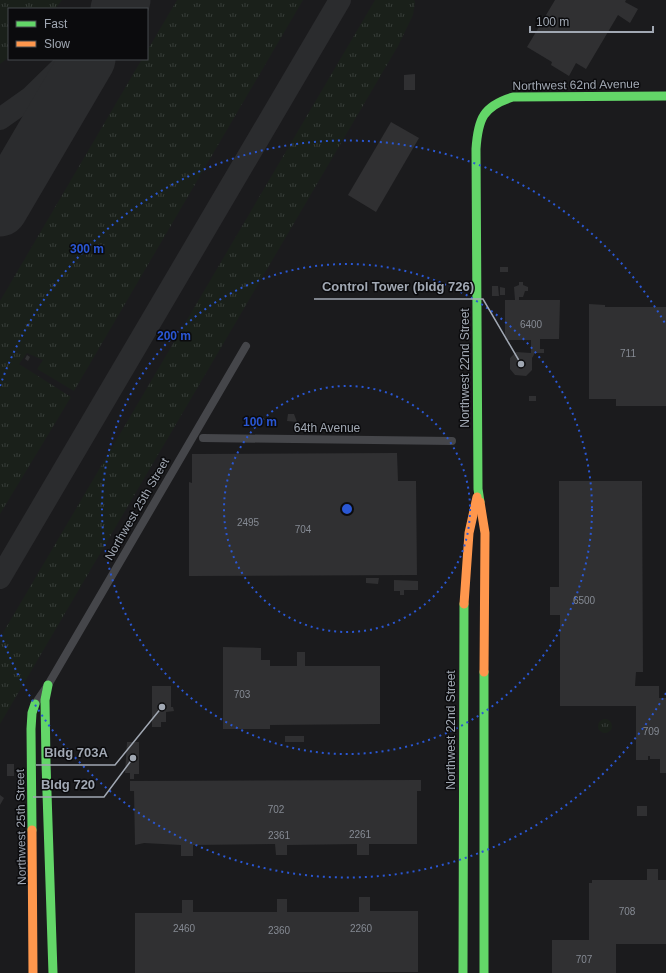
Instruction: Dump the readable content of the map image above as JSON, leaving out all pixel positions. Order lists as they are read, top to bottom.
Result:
{
  "streets": {
    "street": [
      "Northwest 62nd Avenue",
      "Northwest 22nd Street",
      "64th Avenue",
      "Northwest 25th Street"
    ]
  },
  "crossings": [
    ["Northwest 62nd Avenue", "Northwest 22nd Street"]
  ],
  "places": ["Control Tower (bldg 726)", "Bldg 703A", "Bldg 720"],
  "house_numbers": [
    "6400",
    "711",
    "2495",
    "704",
    "6500",
    "703",
    "709",
    "702",
    "2261",
    "2361",
    "708",
    "2460",
    "2260",
    "2360",
    "707"
  ],
  "legend": ["Fast", "Slow"],
  "scale_bar": "100 m",
  "rings": ["300 m", "200 m", "100 m"]
}
